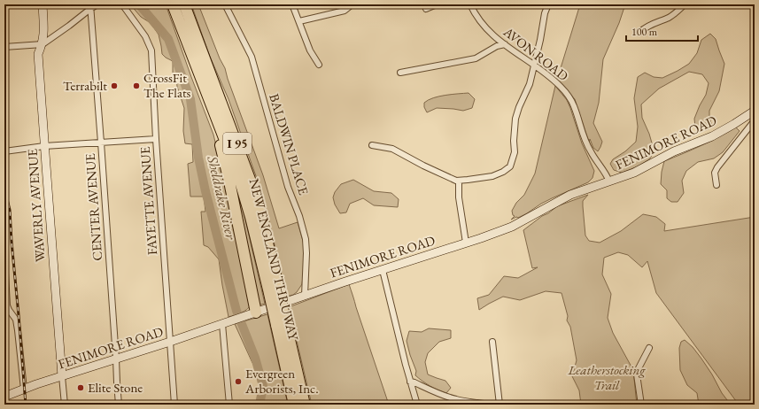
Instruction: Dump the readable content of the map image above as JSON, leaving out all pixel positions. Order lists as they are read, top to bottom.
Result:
{
  "streets": {
    "highway": ["I 95", "NEW ENGLAND THRUWAY"],
    "street": [
      "AVON ROAD",
      "FENIMORE ROAD",
      "BALDWIN PLACE",
      "FAYETTE AVENUE",
      "WAVERLY AVENUE",
      "CENTER AVENUE"
    ]
  },
  "crossings": [
    ["AVON ROAD", "FENIMORE ROAD"],
    ["FENIMORE ROAD", "BALDWIN PLACE"],
    ["FENIMORE ROAD", "FAYETTE AVENUE"],
    ["FENIMORE ROAD", "WAVERLY AVENUE"],
    ["FENIMORE ROAD", "CENTER AVENUE"]
  ],
  "water": ["Sheldrake River"],
  "parks": ["Leatherstocking Trail"],
  "places": [
    "Terrabilt",
    "CrossFit The Flats",
    "Evergreen Arborists, Inc.",
    "Elite Stone"
  ],
  "scale_bar": "100 m"
}
